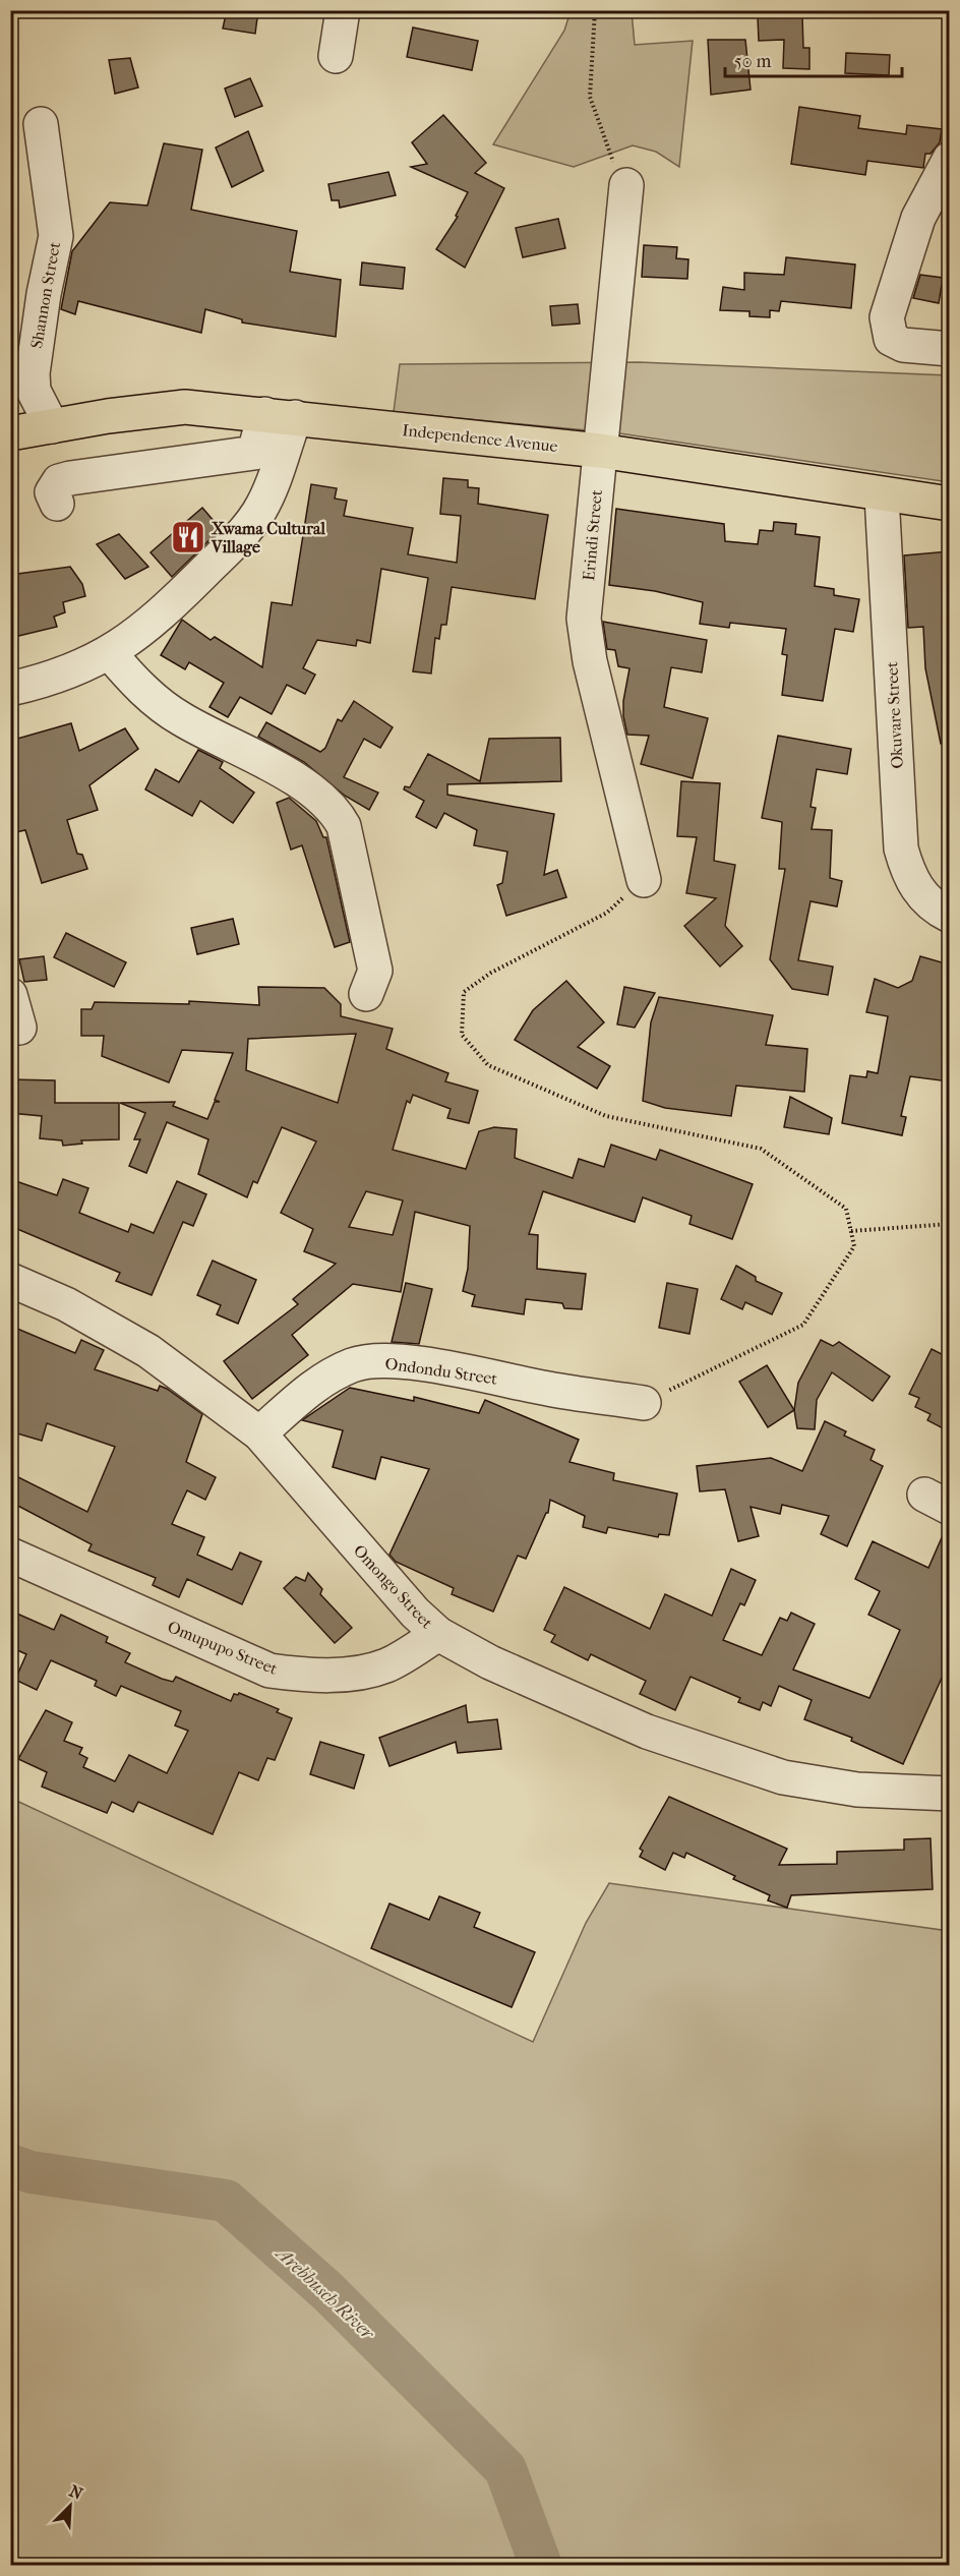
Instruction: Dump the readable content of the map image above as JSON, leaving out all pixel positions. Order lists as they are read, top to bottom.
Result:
{
  "streets": {
    "main road": ["Independence Avenue"],
    "street": [
      "Shannon Street",
      "Erindi Street",
      "Okuvare Street",
      "Ondondu Street",
      "Omongo Street",
      "Omupupo Street"
    ]
  },
  "crossings": [
    ["Shannon Street", "Independence Avenue"],
    ["Independence Avenue", "Erindi Street"],
    ["Independence Avenue", "Okuvare Street"],
    ["Ondondu Street", "Omongo Street"],
    ["Omongo Street", "Omupupo Street"]
  ],
  "water": ["Arebbusch River"],
  "places": {
    "restaurant": ["Xwama Cultural Village"]
  },
  "scale_bar": "50 m",
  "north": "top right"
}
